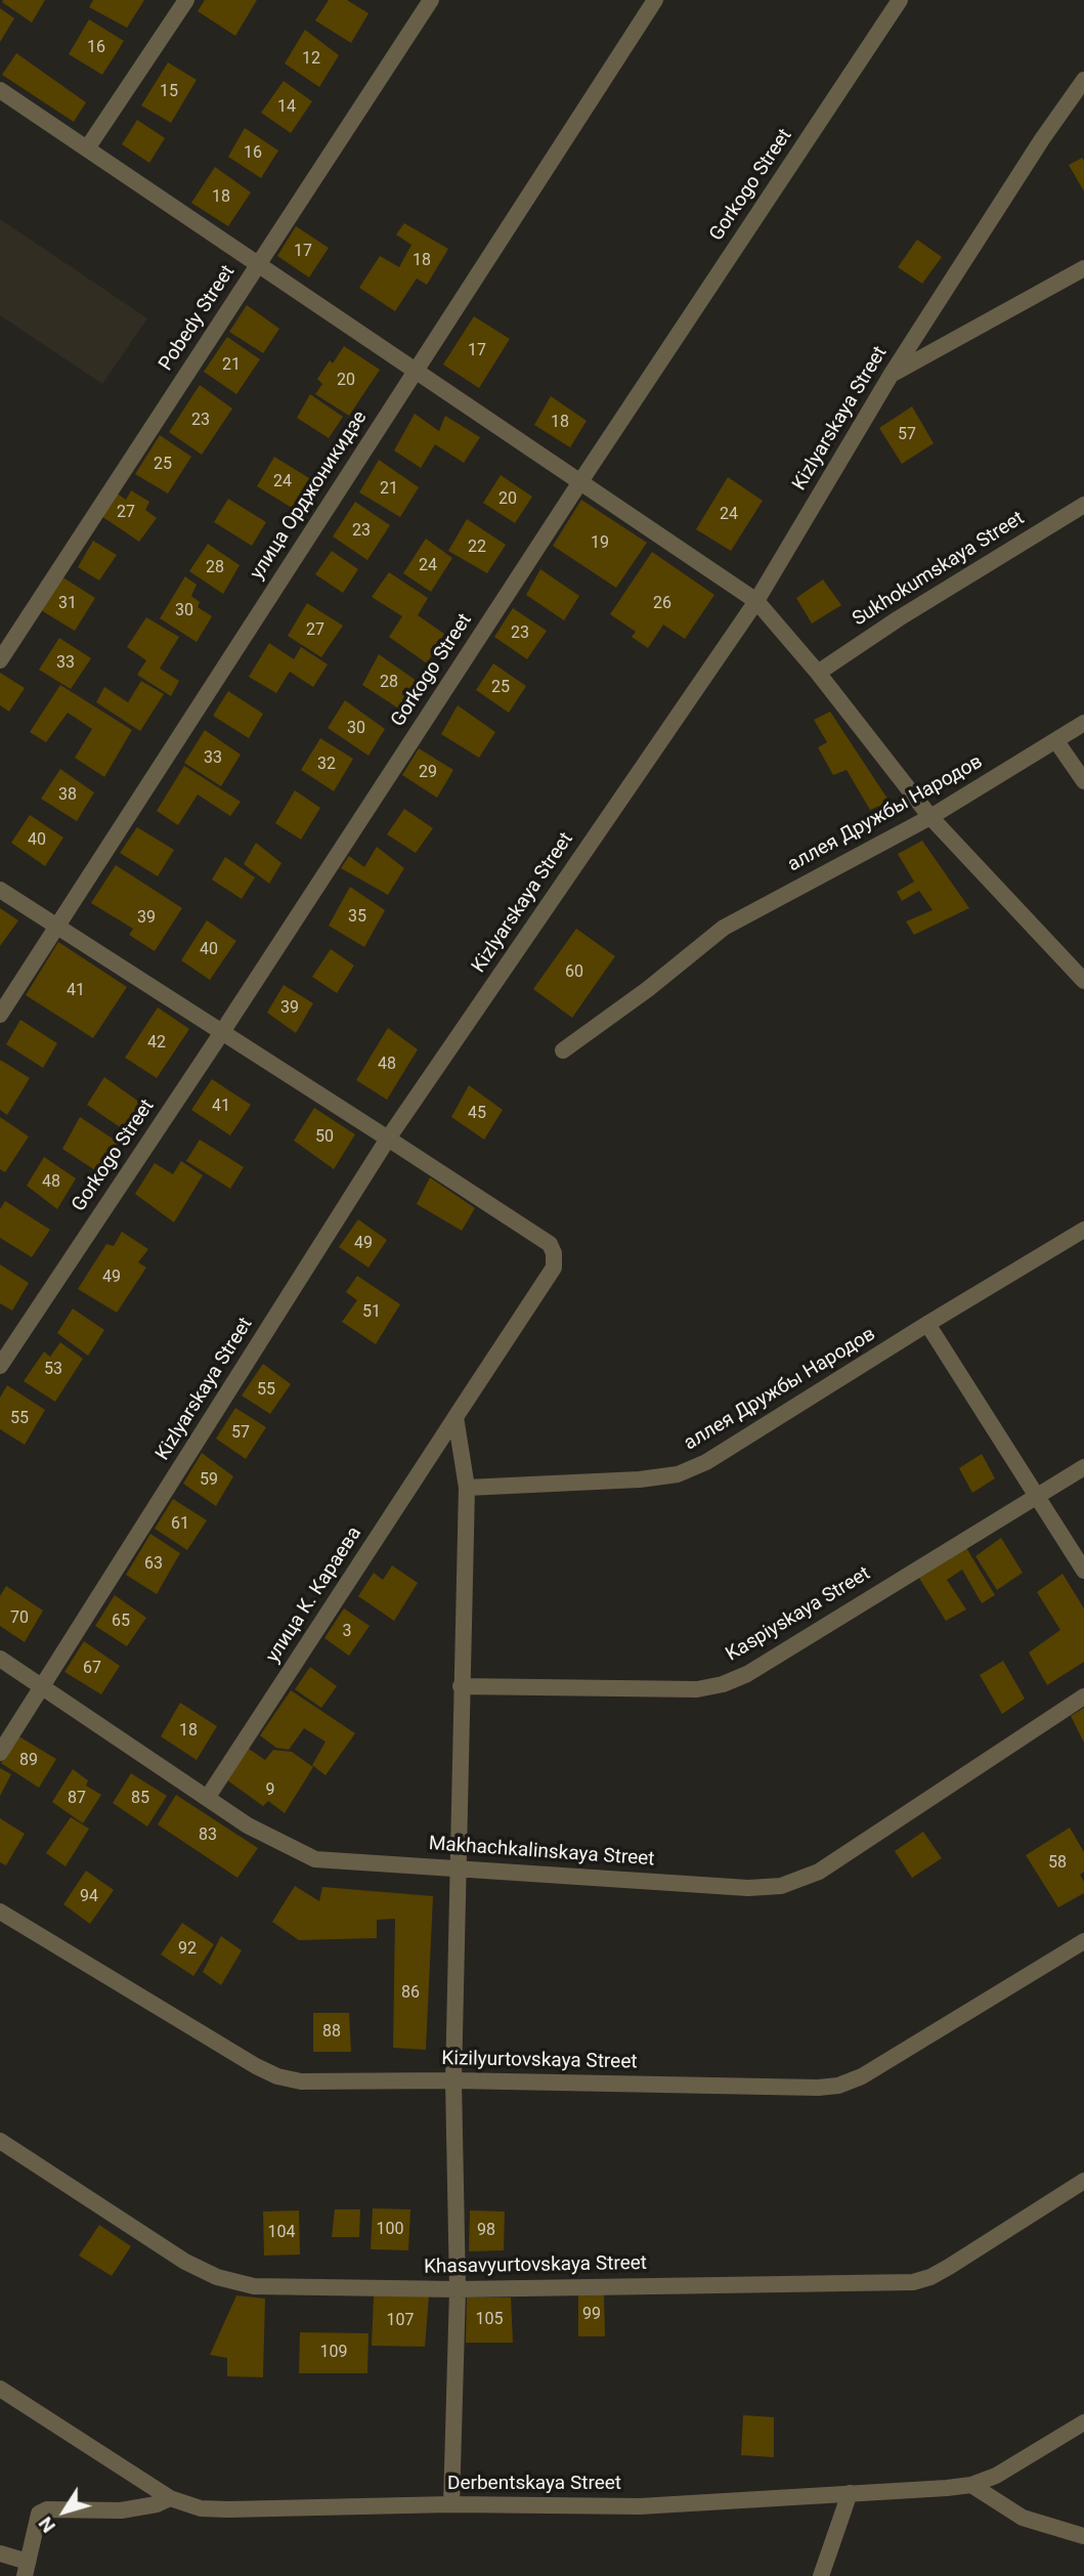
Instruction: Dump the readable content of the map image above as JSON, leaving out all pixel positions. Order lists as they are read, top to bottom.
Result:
{
  "streets": {
    "street": [
      "Gorkogo Street",
      "Pobedy Street",
      "Kizlyarskaya Street",
      "улица Орджоникидзе",
      "Sukhokumskaya Street",
      "аллея Дружбы Народов",
      "улица К. Караева",
      "Kaspiyskaya Street",
      "Makhachkalinskaya Street",
      "Kizilyurtovskaya Street",
      "Khasavyurtovskaya Street",
      "Derbentskaya Street"
    ]
  },
  "crossings": [
    ["Kizlyarskaya Street", "улица К. Караева"],
    ["Kizlyarskaya Street", "Makhachkalinskaya Street"],
    ["улица К. Караева", "Makhachkalinskaya Street"]
  ],
  "house_numbers": [
    "16",
    "12",
    "15",
    "14",
    "16",
    "18",
    "17",
    "18",
    "17",
    "21",
    "20",
    "23",
    "18",
    "57",
    "25",
    "24",
    "21",
    "20",
    "27",
    "24",
    "23",
    "19",
    "22",
    "24",
    "28",
    "31",
    "26",
    "30",
    "27",
    "23",
    "33",
    "28",
    "25",
    "30",
    "33",
    "32",
    "29",
    "38",
    "40",
    "35",
    "39",
    "40",
    "60",
    "41",
    "39",
    "42",
    "48",
    "41",
    "45",
    "50",
    "48",
    "49",
    "49",
    "51",
    "53",
    "55",
    "55",
    "57",
    "59",
    "61",
    "63",
    "70",
    "65",
    "3",
    "67",
    "18",
    "89",
    "9",
    "87",
    "85",
    "83",
    "58",
    "94",
    "92",
    "86",
    "88",
    "100",
    "98",
    "104",
    "99",
    "105",
    "107",
    "109"
  ],
  "north": "bottom left"
}
